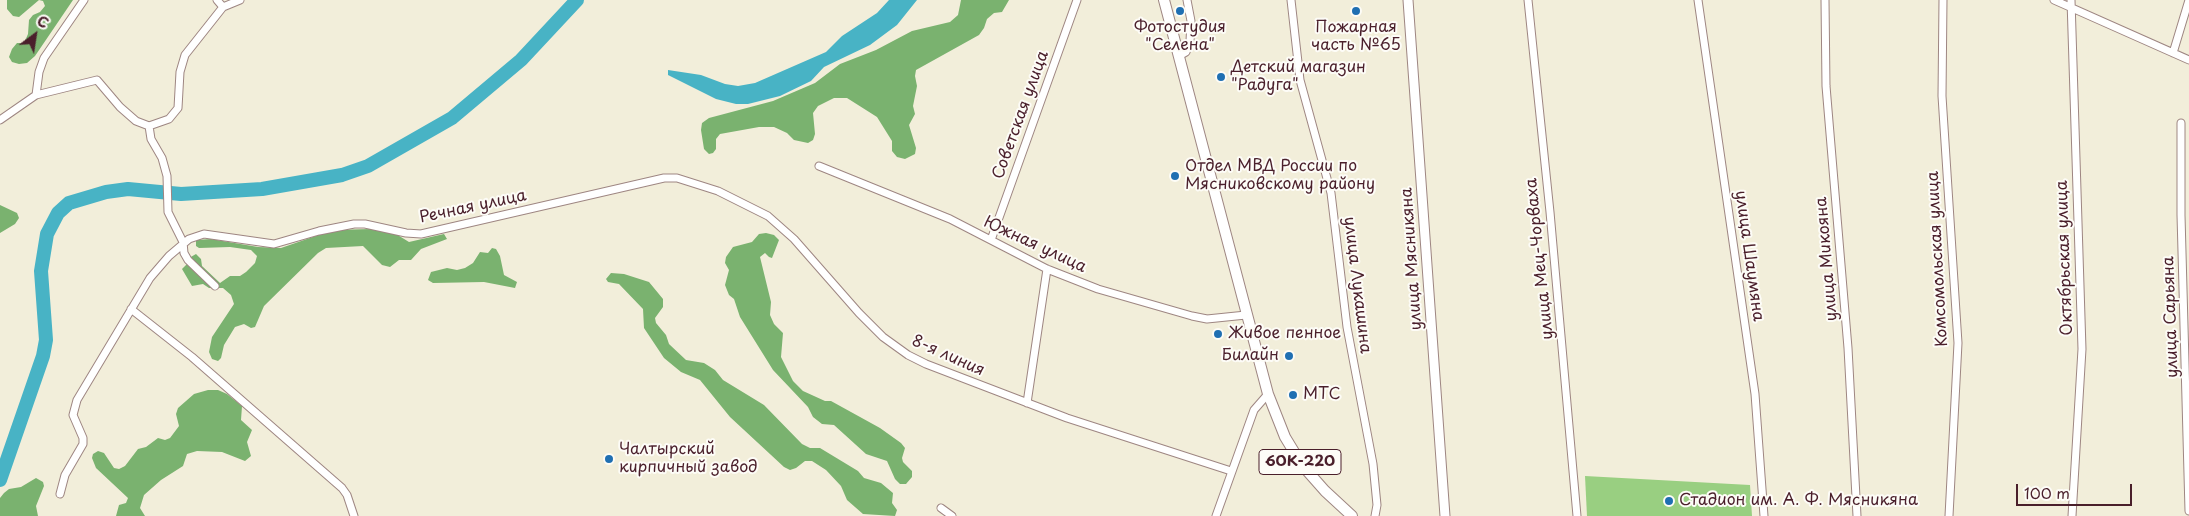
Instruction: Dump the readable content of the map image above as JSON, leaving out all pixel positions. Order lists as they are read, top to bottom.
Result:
{
  "streets": {
    "main road": ["60К-220"],
    "street": [
      "Советская улица",
      "Речная улица",
      "Южная улица",
      "улица Шаумяна",
      "Октябрьская улица",
      "улица Мясникяна",
      "улица Мец-Чорваха",
      "улица Микояна",
      "Комсомольская улица",
      "улица Лукашина",
      "улица Сарьяна",
      "8-я линия"
    ]
  },
  "crossings": [
    ["Советская улица", "Южная улица"],
    ["Речная улица", "8-я линия"],
    ["Южная улица", "60К-220"]
  ],
  "places": [
    "Фотостудия \"Селена\"",
    "Пожарная часть №65",
    "Детский магазин \"Радуга\"",
    "Отдел МВД России по Мясниковскому району",
    "Живое пенное",
    "Билайн",
    "МТС",
    "Чалтырский кирпичный завод",
    "Стадион им. А. Ф. Мясникяна"
  ],
  "scale_bar": "100 m",
  "north": "top right"
}
